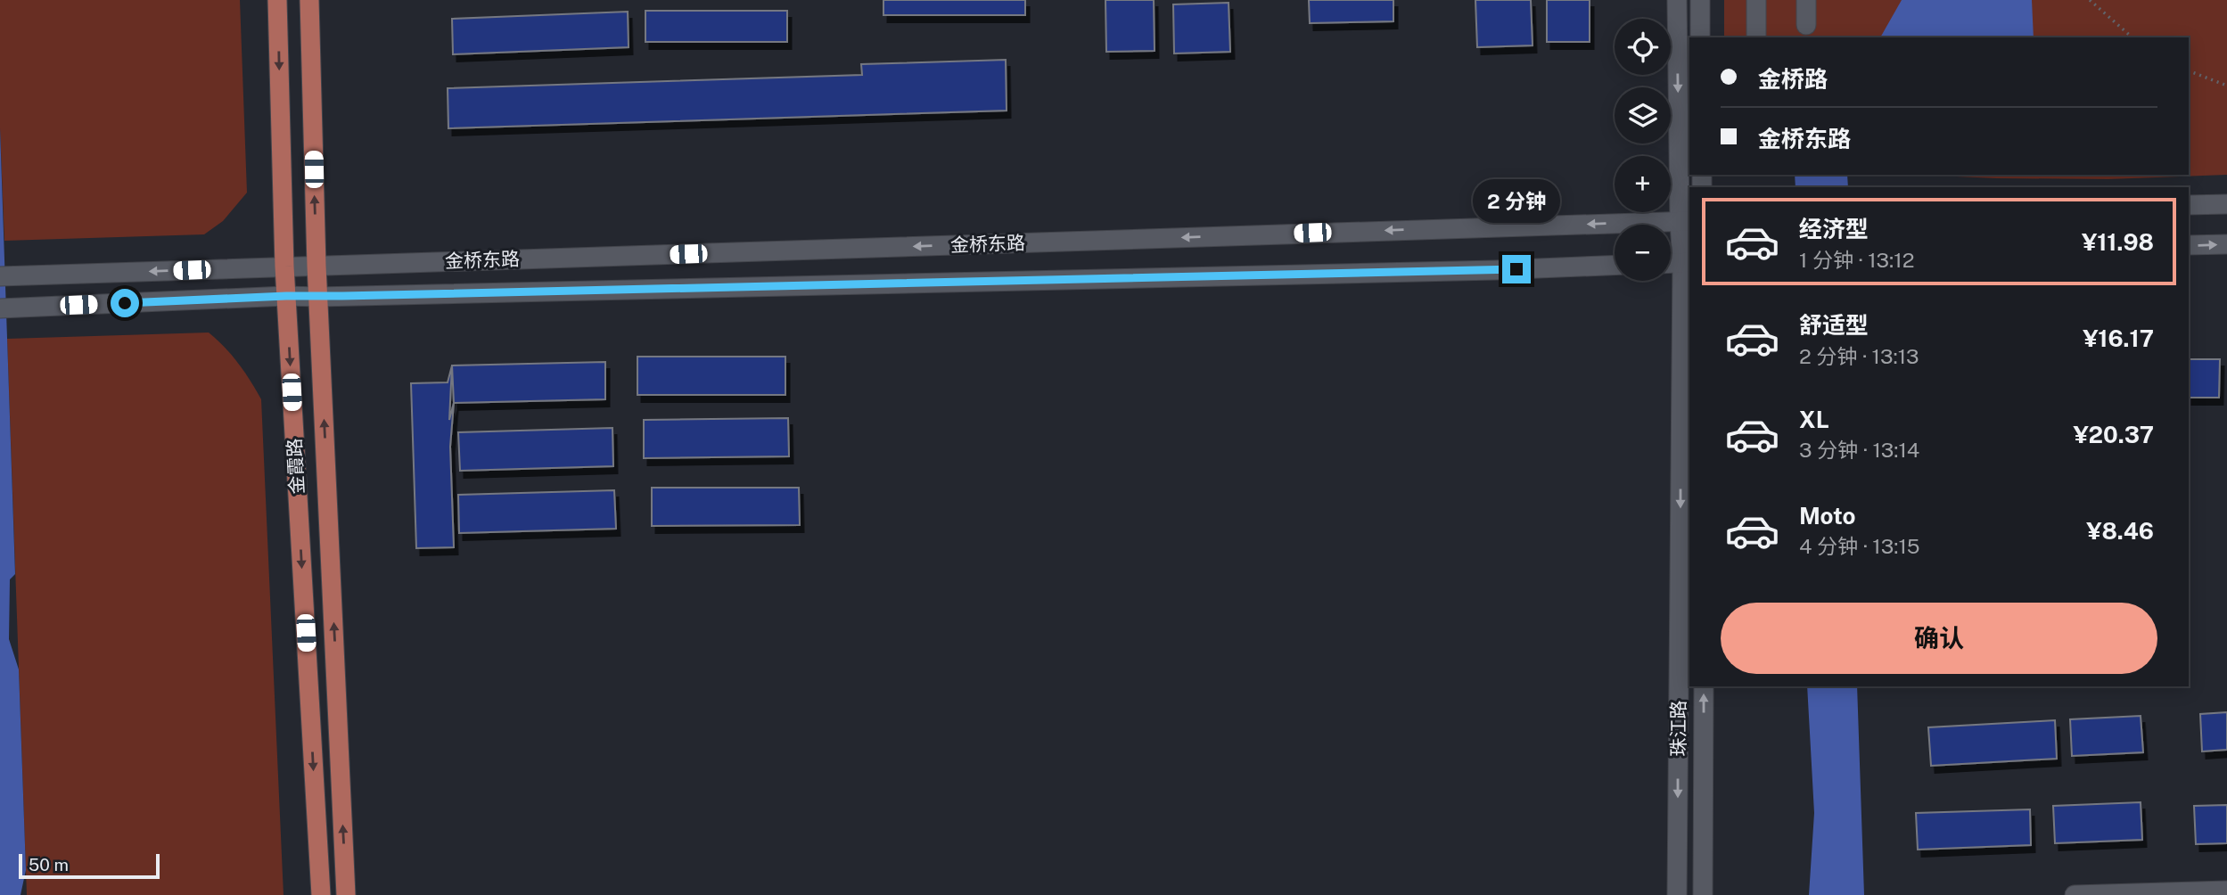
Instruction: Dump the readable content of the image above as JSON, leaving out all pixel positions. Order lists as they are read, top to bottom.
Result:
{
  "streets": {
    "main road": ["金霞路"],
    "street": ["金桥东路", "珠江路"]
  },
  "crossings": [
    ["金桥东路", "金霞路"],
    ["金桥东路", "珠江路"]
  ],
  "scale_bar": "50 m",
  "page": {
    "map_buttons": ["+", "−"],
    "banner": ["金桥路", "金桥东路"],
    "bubble": "2 分钟",
    "list": [
      {
        "name": "经济型",
        "note": "1 分钟 · 13:12",
        "value": "¥11.98"
      },
      {
        "name": "舒适型",
        "note": "2 分钟 · 13:13",
        "value": "¥16.17"
      },
      {
        "name": "XL",
        "note": "3 分钟 · 13:14",
        "value": "¥20.37"
      },
      {
        "name": "Moto",
        "note": "4 分钟 · 13:15",
        "value": "¥8.46"
      }
    ],
    "buttons": "确认",
    "scale": "50 m"
  }
}
